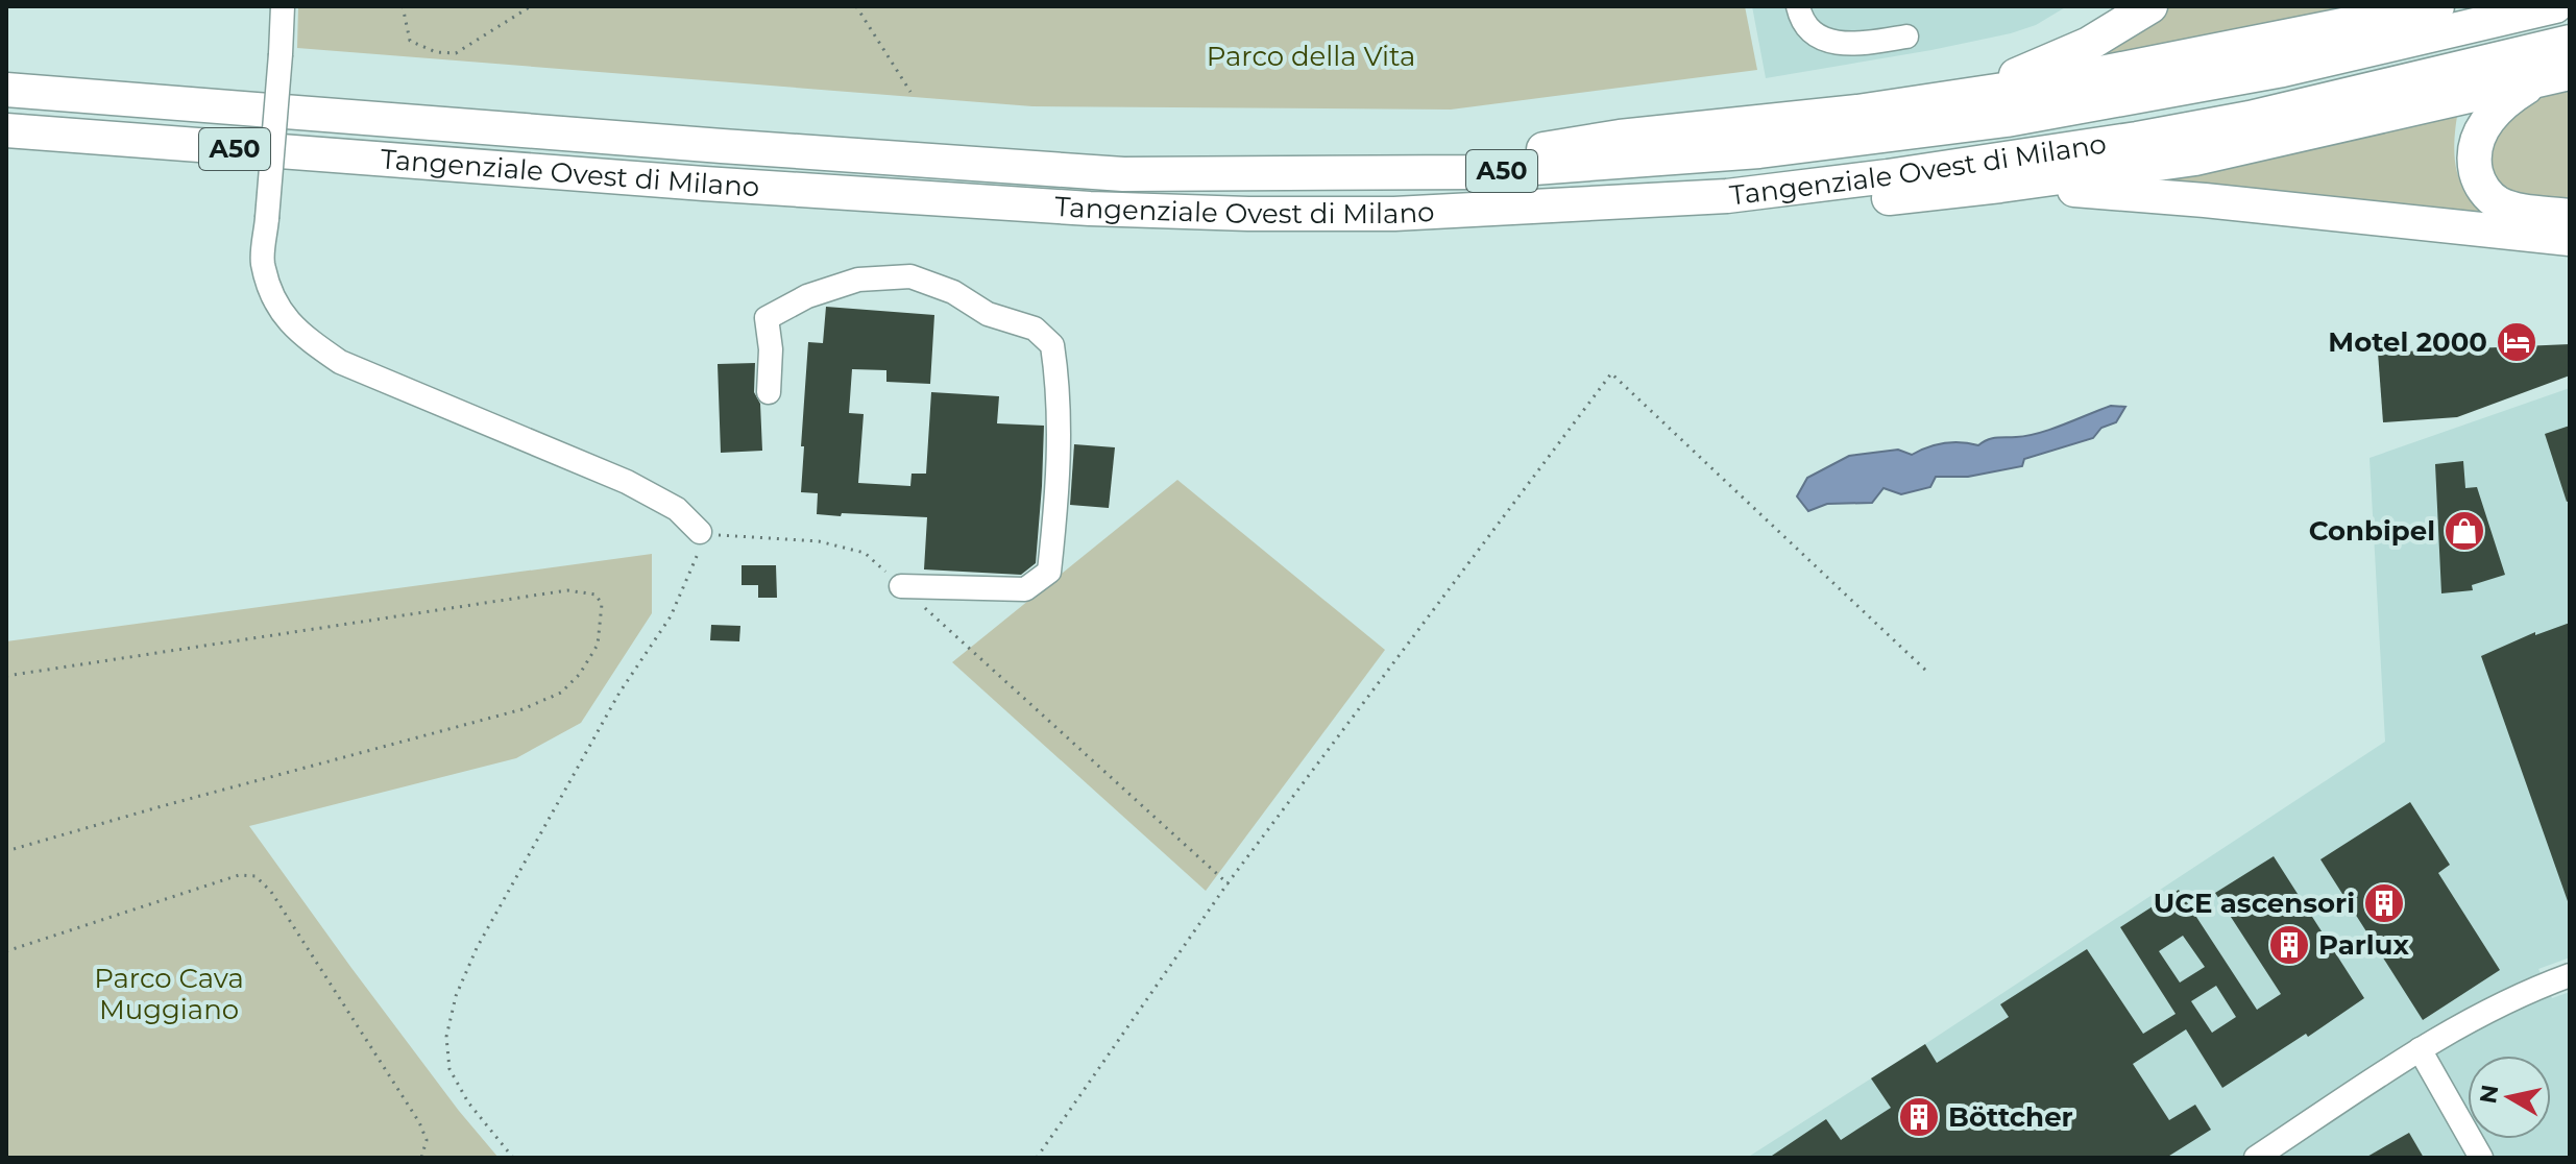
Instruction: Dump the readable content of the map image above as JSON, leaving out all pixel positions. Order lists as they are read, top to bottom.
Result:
{
  "streets": {
    "highway": ["A50", "Tangenziale Ovest di Milano"]
  },
  "parks": ["Parco della Vita", "Parco Cava Muggiano"],
  "places": {
    "hotel": ["Motel 2000"],
    "shop": ["Conbipel"],
    "building": ["UCE ascensori", "Parlux", "Böttcher"]
  },
  "north": "left"
}
